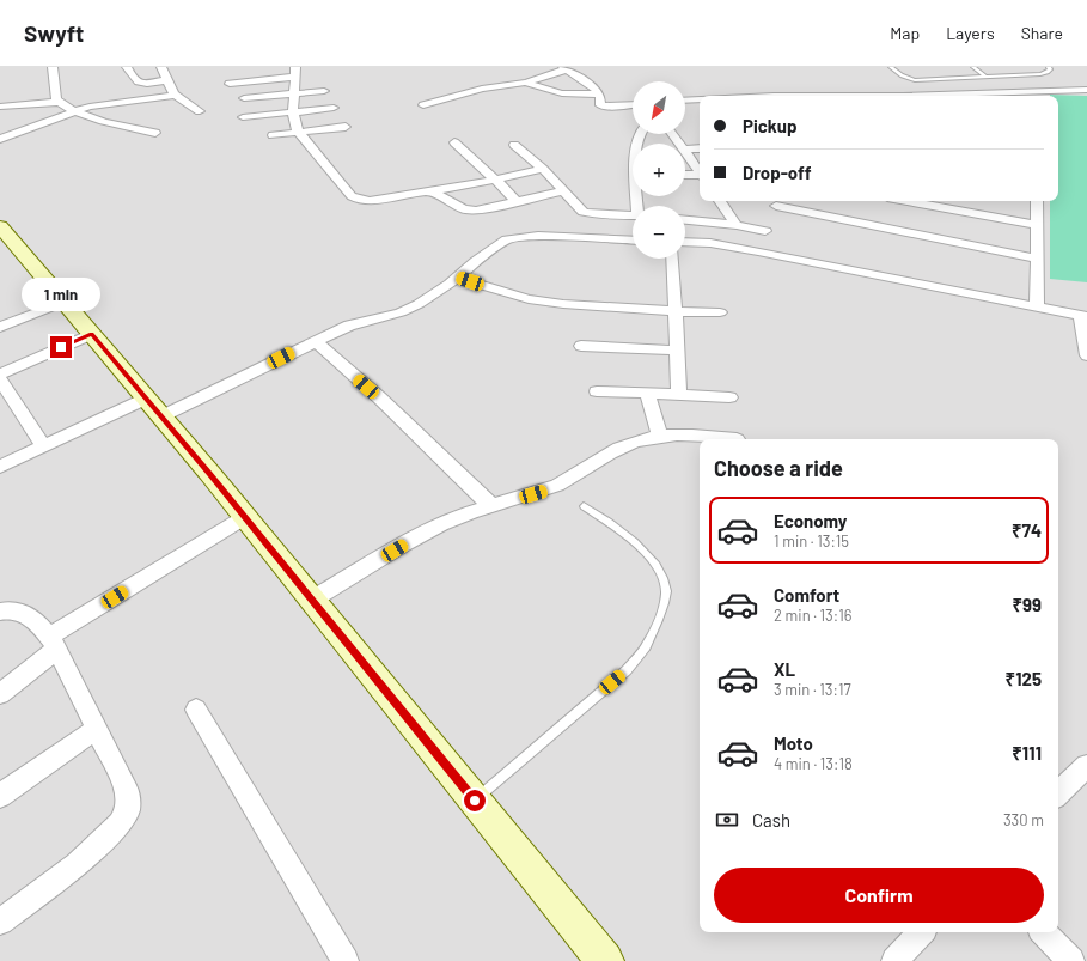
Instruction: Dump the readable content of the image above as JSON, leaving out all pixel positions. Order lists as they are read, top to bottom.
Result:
{
  "north": "bottom left",
  "page": {
    "header": "Swyft",
    "nav": ["Map", "Layers", "Share"],
    "map_buttons": ["+", "−"],
    "banner": ["Pickup", "Drop-off"],
    "bubble": "1 min",
    "heading": "Choose a ride",
    "list": [
      {
        "name": "Economy",
        "note": "1 min · 13:15",
        "value": "₹74"
      },
      {
        "name": "Comfort",
        "note": "2 min · 13:16",
        "value": "₹99"
      },
      {
        "name": "XL",
        "note": "3 min · 13:17",
        "value": "₹125"
      },
      {
        "name": "Moto",
        "note": "4 min · 13:18",
        "value": "₹111"
      }
    ],
    "pay": ["Cash", "330 m"],
    "buttons": "Confirm"
  }
}
